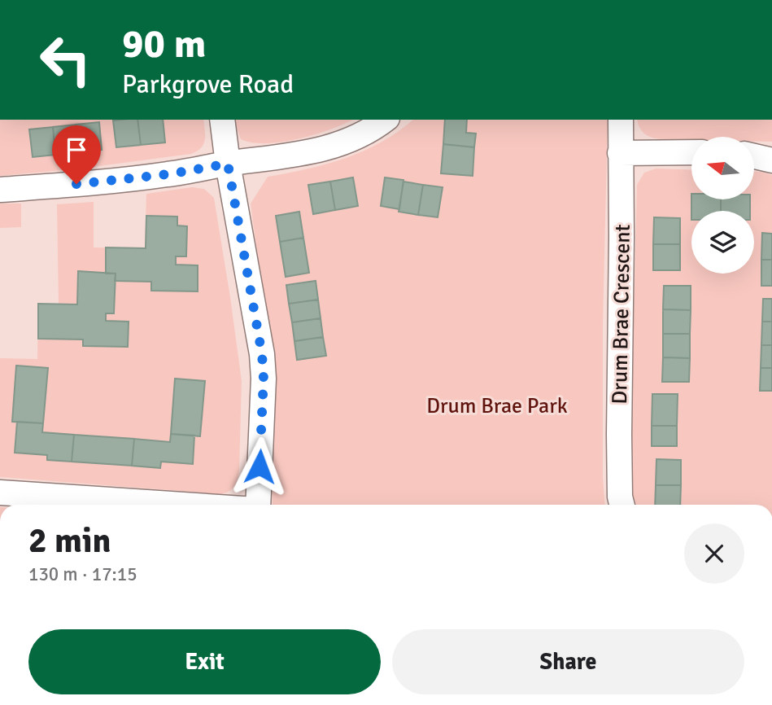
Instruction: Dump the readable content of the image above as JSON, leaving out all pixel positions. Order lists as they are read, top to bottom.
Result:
{
  "streets": {
    "street": ["Drum Brae Crescent"]
  },
  "parks": ["Drum Brae Park"],
  "north": "left",
  "page": {
    "turn": ["90 m", "Parkgrove Road"],
    "heading": ["2 min", "130 m · 17:15"],
    "buttons": ["Exit", "Share"]
  }
}
